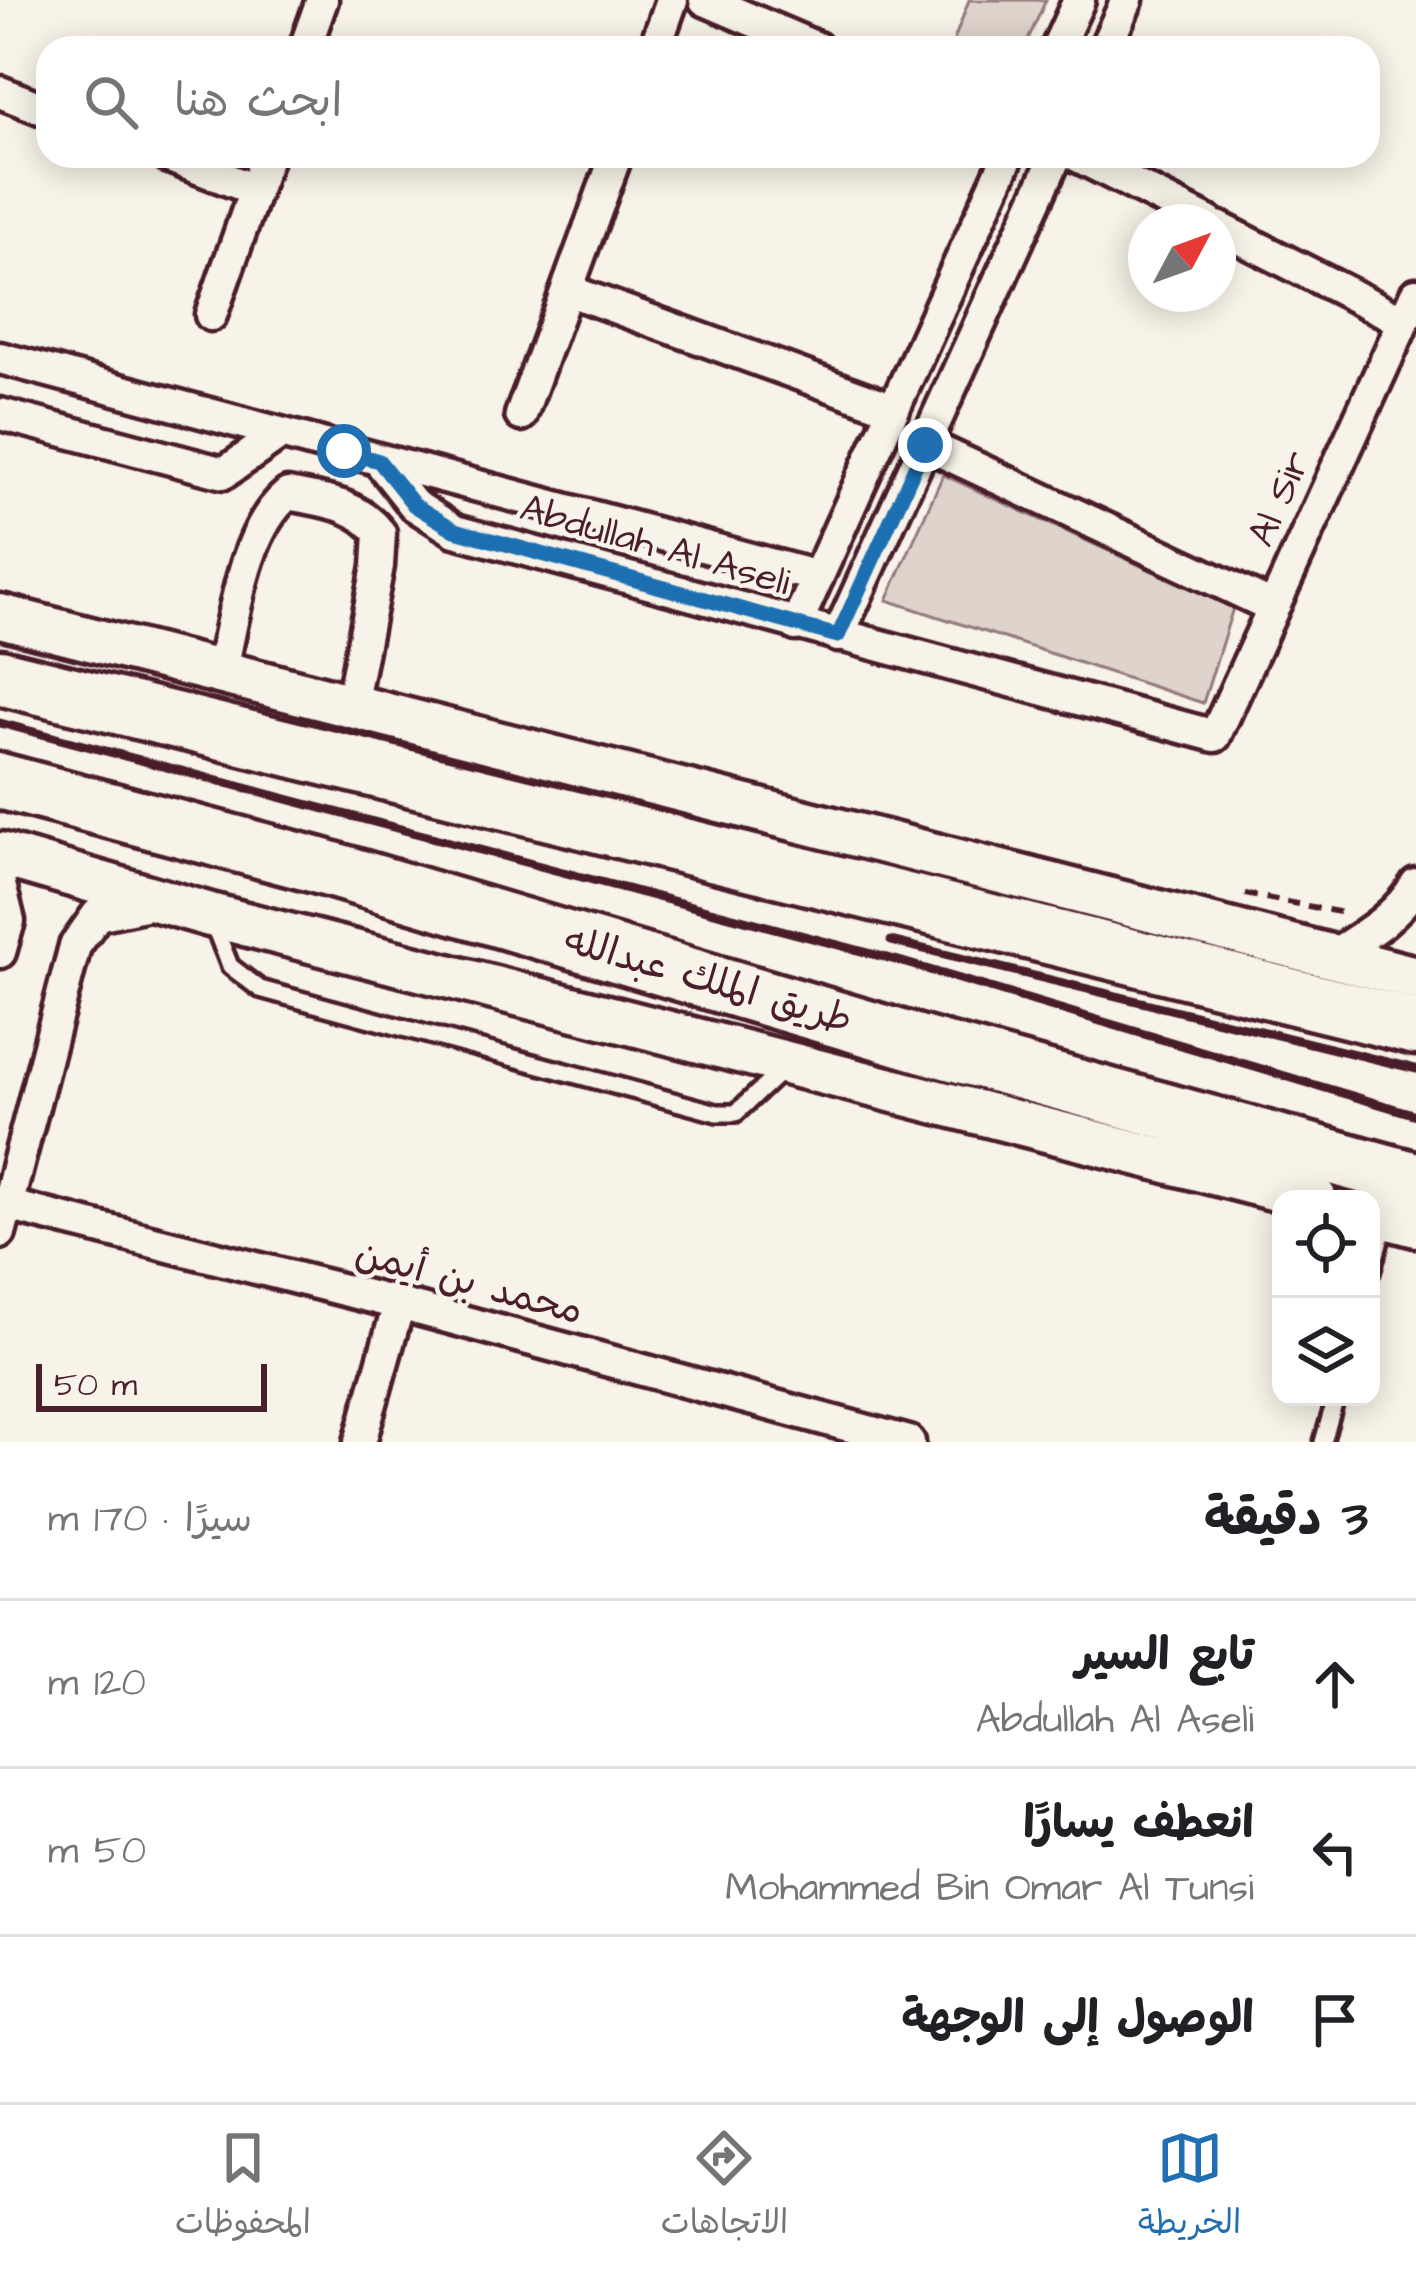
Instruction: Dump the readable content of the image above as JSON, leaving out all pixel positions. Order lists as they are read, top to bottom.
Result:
{
  "streets": {
    "highway": ["طريق الملك عبدالله"],
    "street": ["Al Sir", "Abdullah Al Aseli", "محمد بن أيمن"]
  },
  "crossings": [
    ["Al Sir", "Abdullah Al Aseli"]
  ],
  "scale_bar": "50 m",
  "north": "top right",
  "page": {
    "search": "ابحث هنا",
    "scale": "50 m",
    "heading": ["3 دقيقة", "سيرًا · 170 m"],
    "list": [
      ["تابع السير", "Abdullah Al Aseli", "120 m"],
      ["انعطف يسارًا", "Mohammed Bin Omar Al Tunsi", "50 m"],
      "الوصول إلى الوجهة"
    ],
    "nav": ["الخريطة", "الاتجاهات", "المحفوظات"]
  }
}
